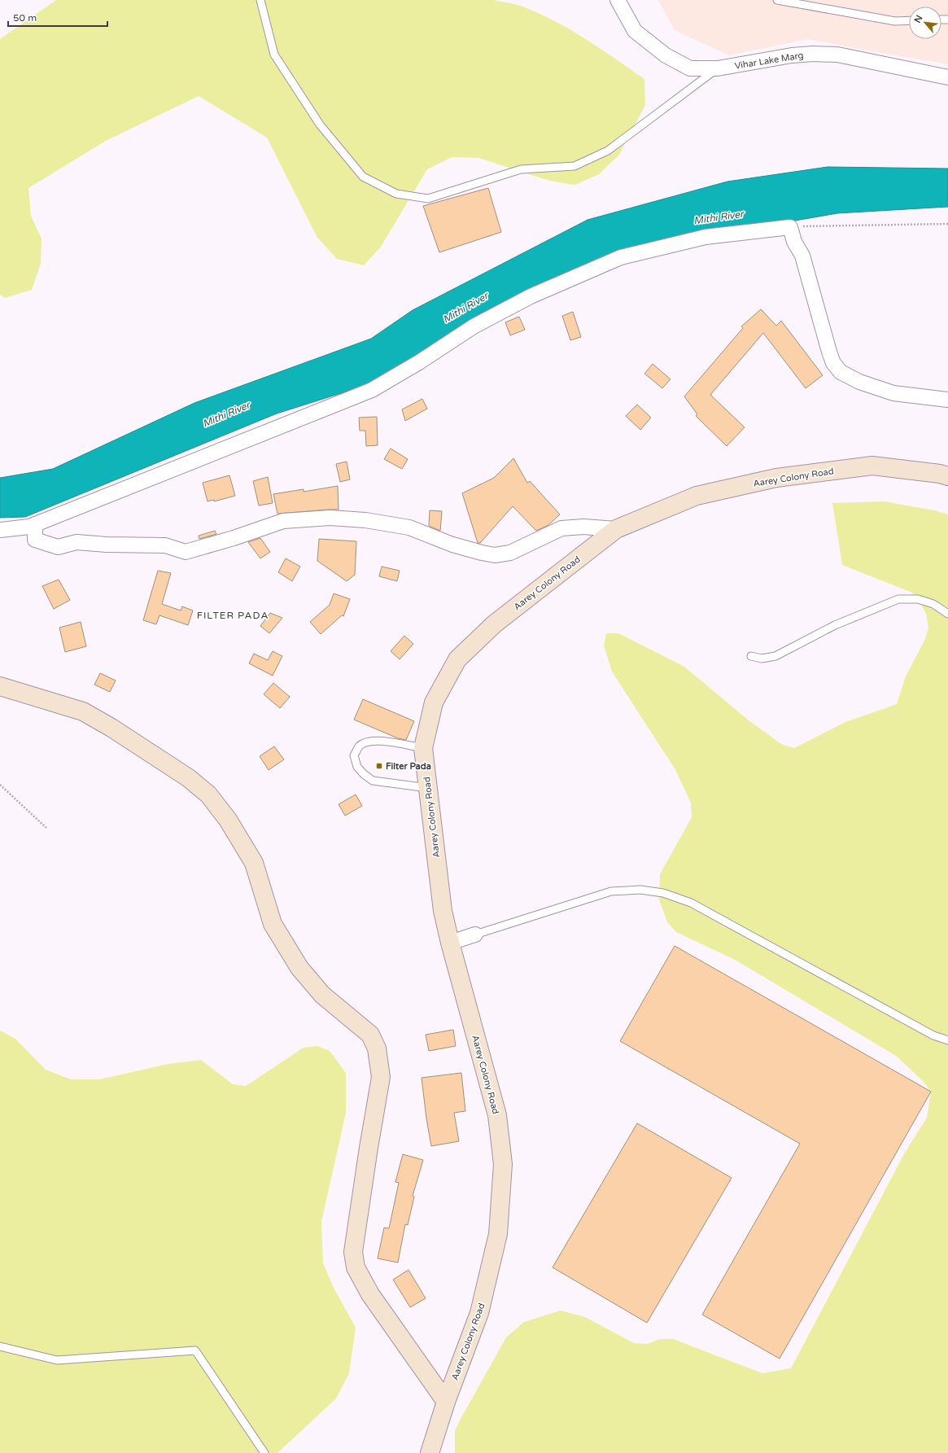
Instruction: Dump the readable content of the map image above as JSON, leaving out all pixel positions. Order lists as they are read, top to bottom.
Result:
{
  "streets": {
    "main road": ["Aarey Colony Road"],
    "street": ["Vihar Lake Marg"]
  },
  "districts": ["FILTER PADA"],
  "water": ["Mithi River"],
  "places": {
    "transit": ["Filter Pada"]
  },
  "scale_bar": "50 m",
  "north": "top left"
}
